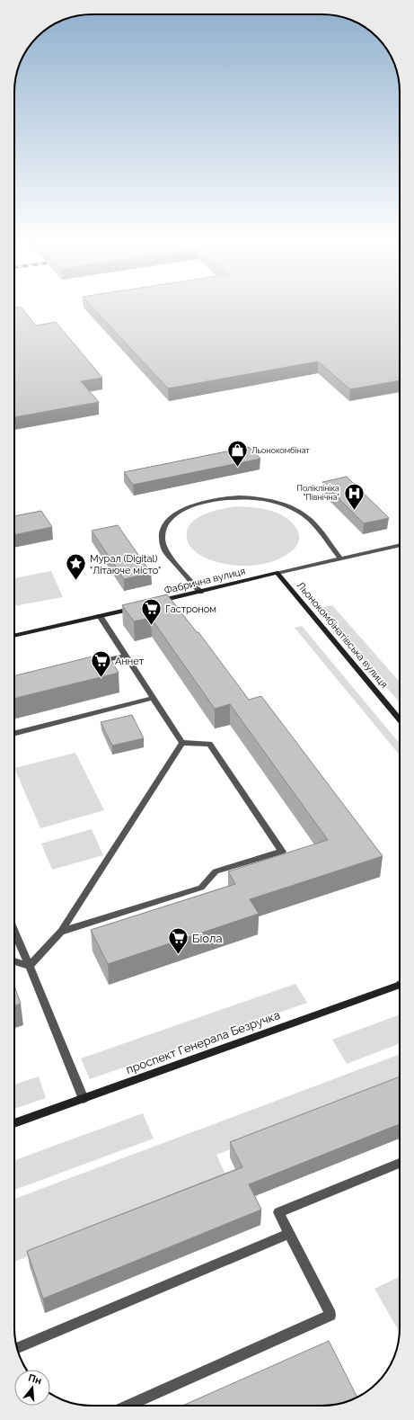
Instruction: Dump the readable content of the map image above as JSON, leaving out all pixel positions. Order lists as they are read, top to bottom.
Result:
{
  "streets": {
    "street": ["Фабрична вулиця", "Льонокомбінатівська вулиця", "проспект Генерала Безручка"]
  },
  "crossings": [
    ["Фабрична вулиця", "Льонокомбінатівська вулиця"]
  ],
  "places": {
    "shop": ["Льонокомбінат"],
    "hospital": ["Поліклініка \"Північна\""],
    "place": ["Мурал (Digital) \"Літаюче місто\""],
    "supermarket": ["Гастроном", "Аннет", "Біола"]
  },
  "north": "top"
}
